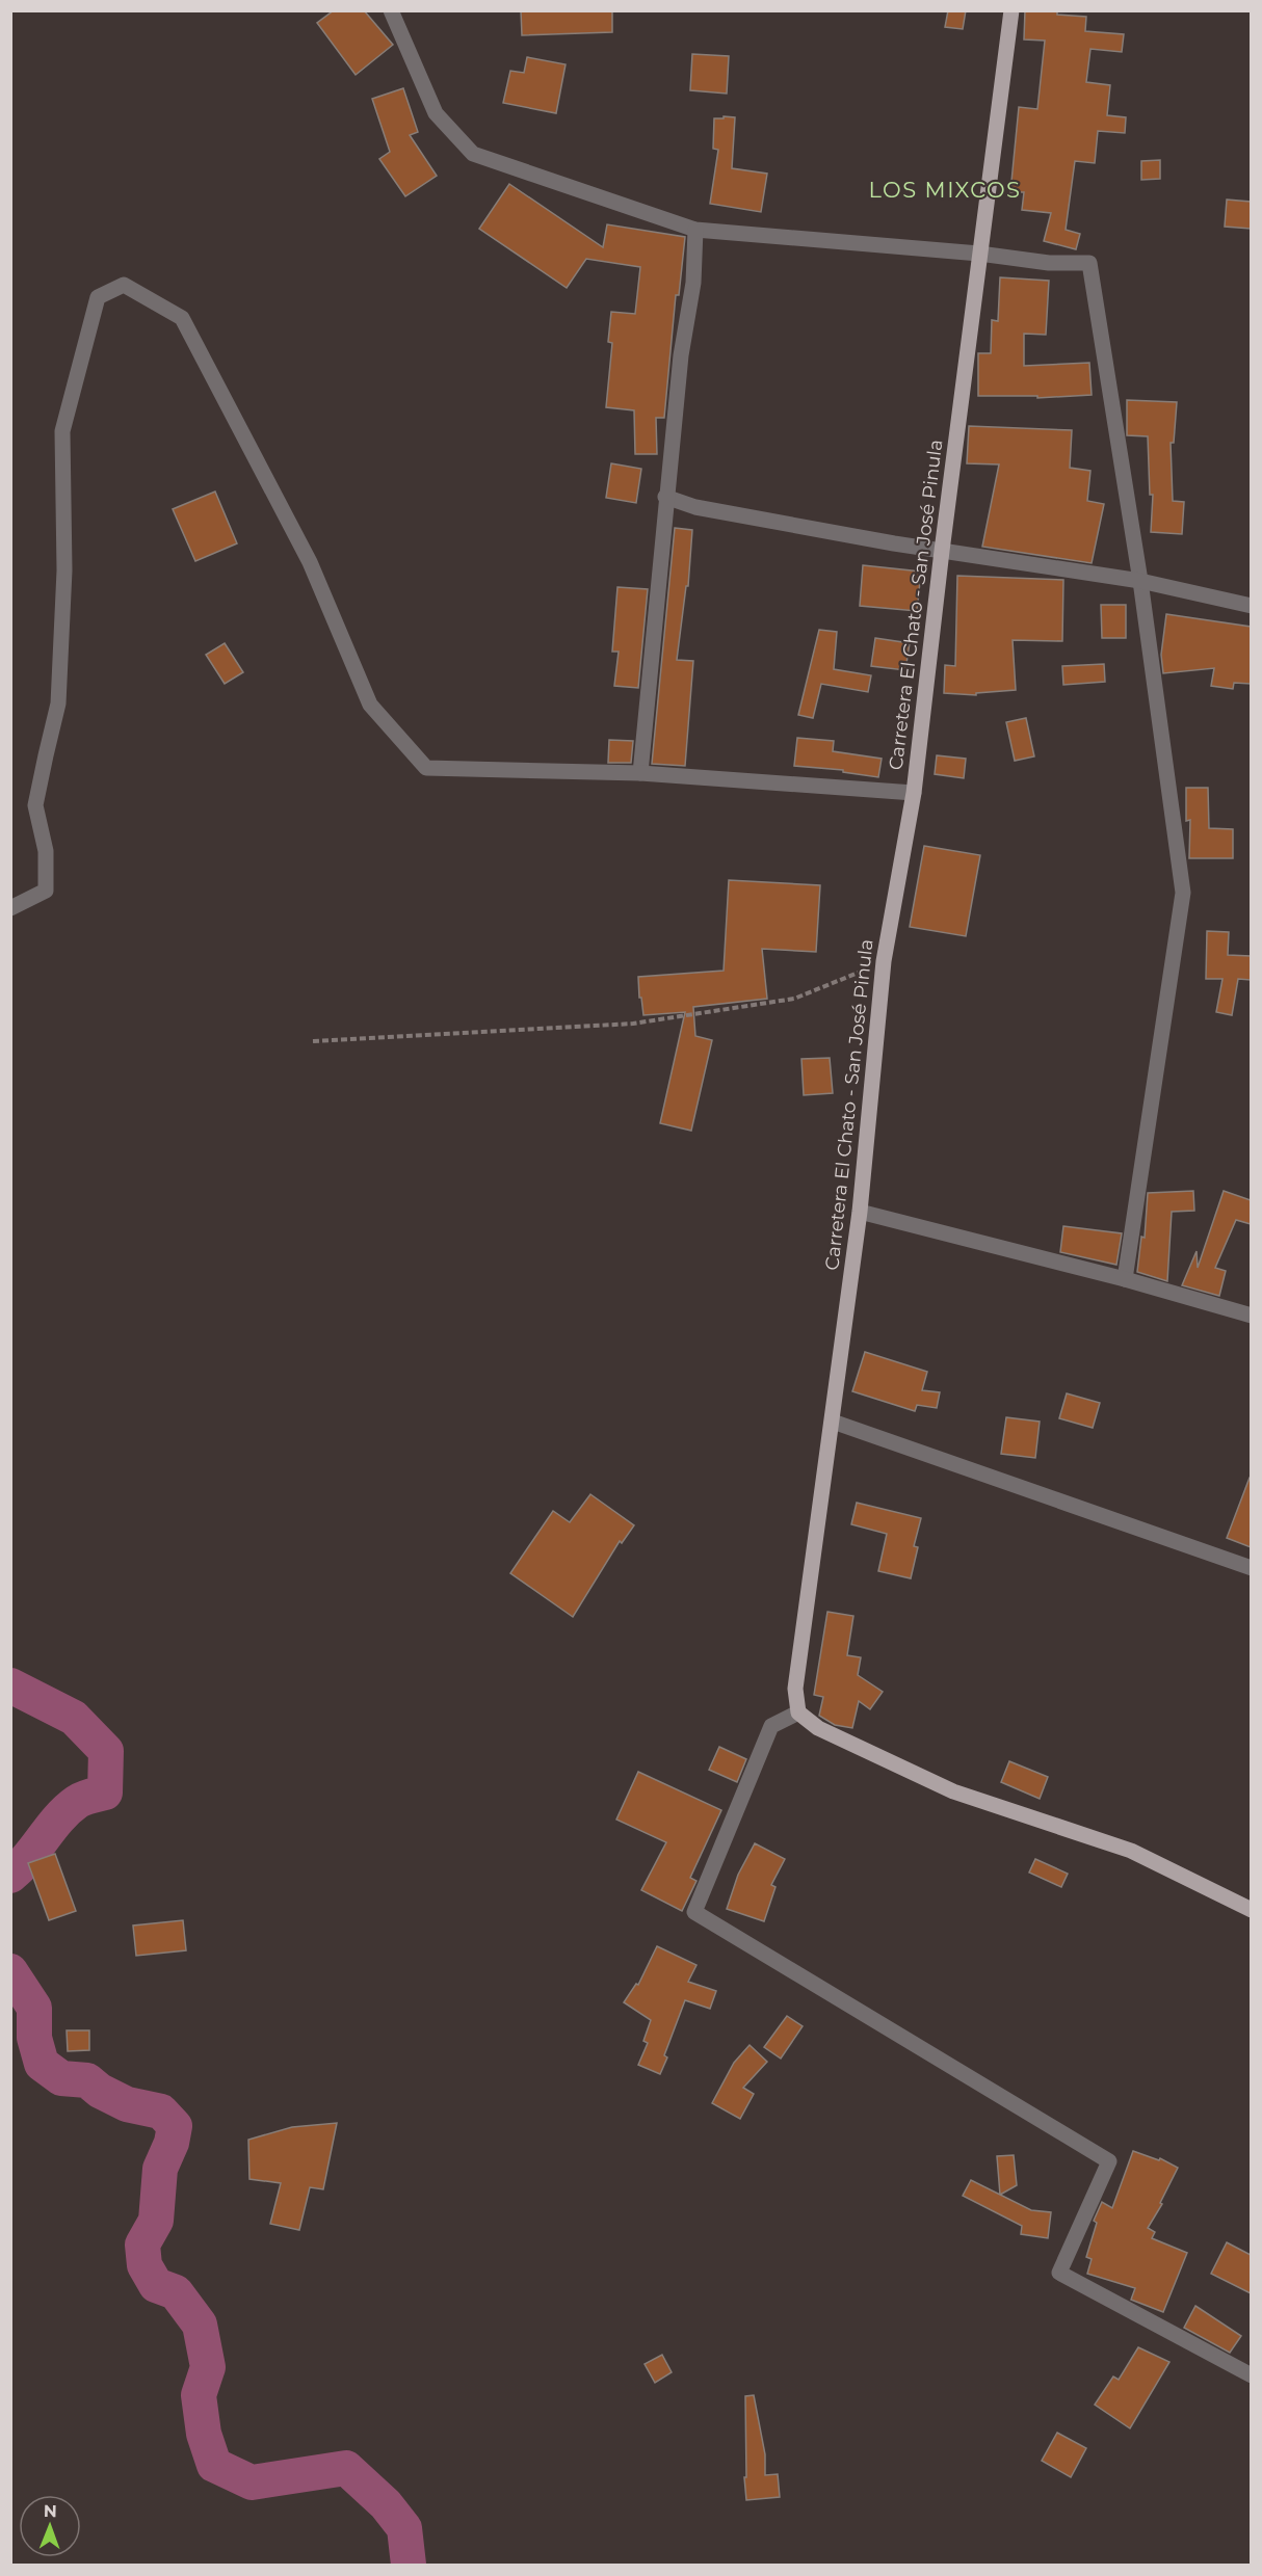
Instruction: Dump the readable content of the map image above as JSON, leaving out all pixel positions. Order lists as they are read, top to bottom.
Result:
{
  "streets": {
    "main road": ["Carretera El Chato - San José Pinula"]
  },
  "districts": ["LOS MIXCOS"],
  "north": "top"
}
